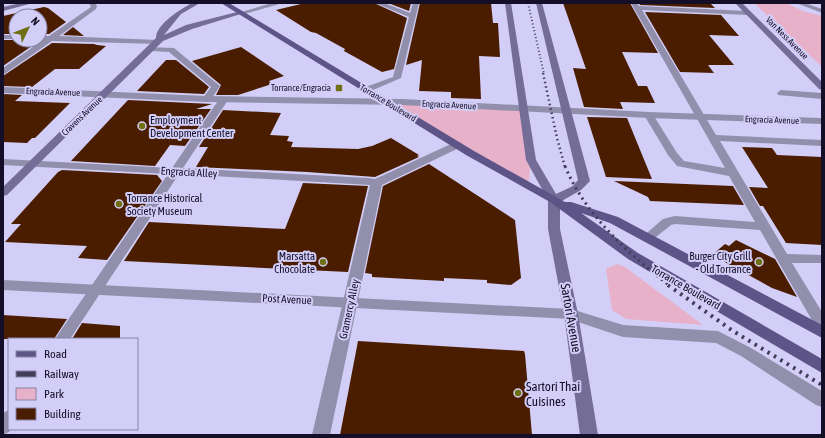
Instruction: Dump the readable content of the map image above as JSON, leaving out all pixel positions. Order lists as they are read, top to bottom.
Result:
{
  "streets": {
    "main road": ["Torrance Boulevard"],
    "street": [
      "Van Ness Avenue",
      "Engracia Avenue",
      "Cravens Avenue",
      "Engracia Alley",
      "Post Avenue",
      "Gramercy Alley",
      "Sartori Avenue"
    ]
  },
  "crossings": [
    ["Engracia Avenue", "Torrance Boulevard"],
    ["Engracia Avenue", "Cravens Avenue"],
    ["Torrance Boulevard", "Cravens Avenue"],
    ["Torrance Boulevard", "Sartori Avenue"],
    ["Cravens Avenue", "Engracia Alley"],
    ["Engracia Alley", "Gramercy Alley"],
    ["Post Avenue", "Gramercy Alley"],
    ["Post Avenue", "Sartori Avenue"]
  ],
  "places": {
    "transit": ["Torrance/Engracia"],
    "other": [
      "Employment Development Center",
      "Torrance Historical Society Museum",
      "Marsatta Chocolate",
      "Burger City Grill - Old Torrance",
      "Sartori Thai Cuisines"
    ]
  },
  "legend": [
    "Road",
    "Railway",
    "Park",
    "Building"
  ],
  "north": "top right"
}
